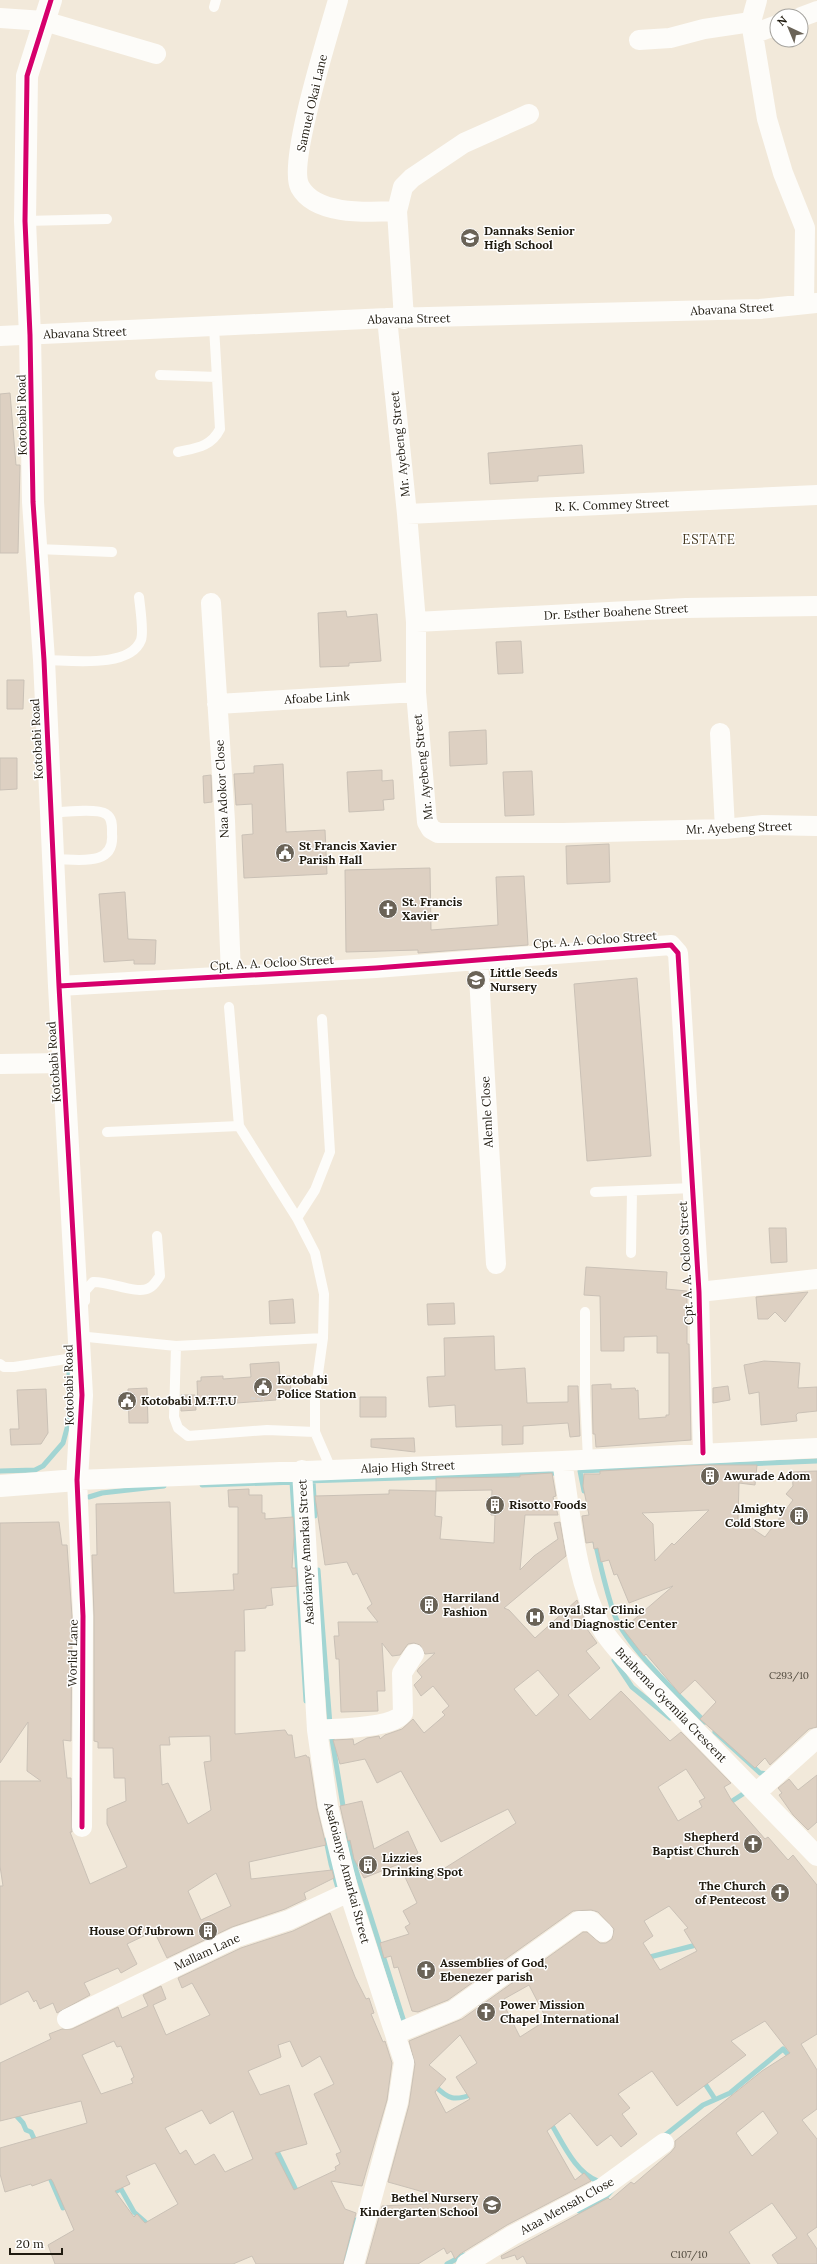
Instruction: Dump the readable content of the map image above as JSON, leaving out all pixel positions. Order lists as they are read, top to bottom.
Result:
{
  "streets": {
    "street": [
      "Samuel Okai Lane",
      "Abavana Street",
      "Kotobabi Road",
      "Mr. Ayebeng Street",
      "R. K. Commey Street",
      "Dr. Esther Boahene Street",
      "Afoabe Link",
      "Naa Adokor Close",
      "Cpt. A. A. Ocloo Street",
      "Alemle Close",
      "Alajo High Street",
      "Asafoianye Amarkai Street",
      "Worlid Lane",
      "Briahema Gyemila Crescent",
      "Mallam Lane",
      "Ataa Mensah Close"
    ]
  },
  "crossings": [
    ["Abavana Street", "Kotobabi Road"],
    ["Abavana Street", "Mr. Ayebeng Street"],
    ["Kotobabi Road", "Cpt. A. A. Ocloo Street"],
    ["Kotobabi Road", "Alajo High Street"],
    ["Kotobabi Road", "Worlid Lane"],
    ["Mr. Ayebeng Street", "R. K. Commey Street"],
    ["Mr. Ayebeng Street", "Dr. Esther Boahene Street"],
    ["Mr. Ayebeng Street", "Afoabe Link"],
    ["Afoabe Link", "Naa Adokor Close"],
    ["Naa Adokor Close", "Cpt. A. A. Ocloo Street"],
    ["Cpt. A. A. Ocloo Street", "Alemle Close"],
    ["Cpt. A. A. Ocloo Street", "Alajo High Street"],
    ["Alajo High Street", "Asafoianye Amarkai Street"],
    ["Alajo High Street", "Worlid Lane"],
    ["Alajo High Street", "Briahema Gyemila Crescent"],
    ["Asafoianye Amarkai Street", "Mallam Lane"]
  ],
  "districts": ["ESTATE"],
  "places": {
    "school or university": ["Dannaks Senior High School", "Little Seeds Nursery", "Bethel Nursery Kindergarten School"],
    "public building": ["St Francis Xavier Parish Hall", "Kotobabi Police Station", "Kotobabi M.T.T.U"],
    "church": [
      "St. Francis Xavier",
      "Shepherd Baptist Church",
      "The Church of Pentecost",
      "Assemblies of God, Ebenezer parish",
      "Power Mission Chapel International"
    ],
    "building": [
      "Awurade Adom",
      "Risotto Foods",
      "Almighty Cold Store",
      "Harriland Fashion",
      "Lizzies Drinking Spot",
      "House Of Jubrown"
    ],
    "hospital": ["Royal Star Clinic and Diagnostic Center"]
  },
  "house_numbers": ["C293/10", "C107/10"],
  "scale_bar": "20 m",
  "north": "top left"
}
